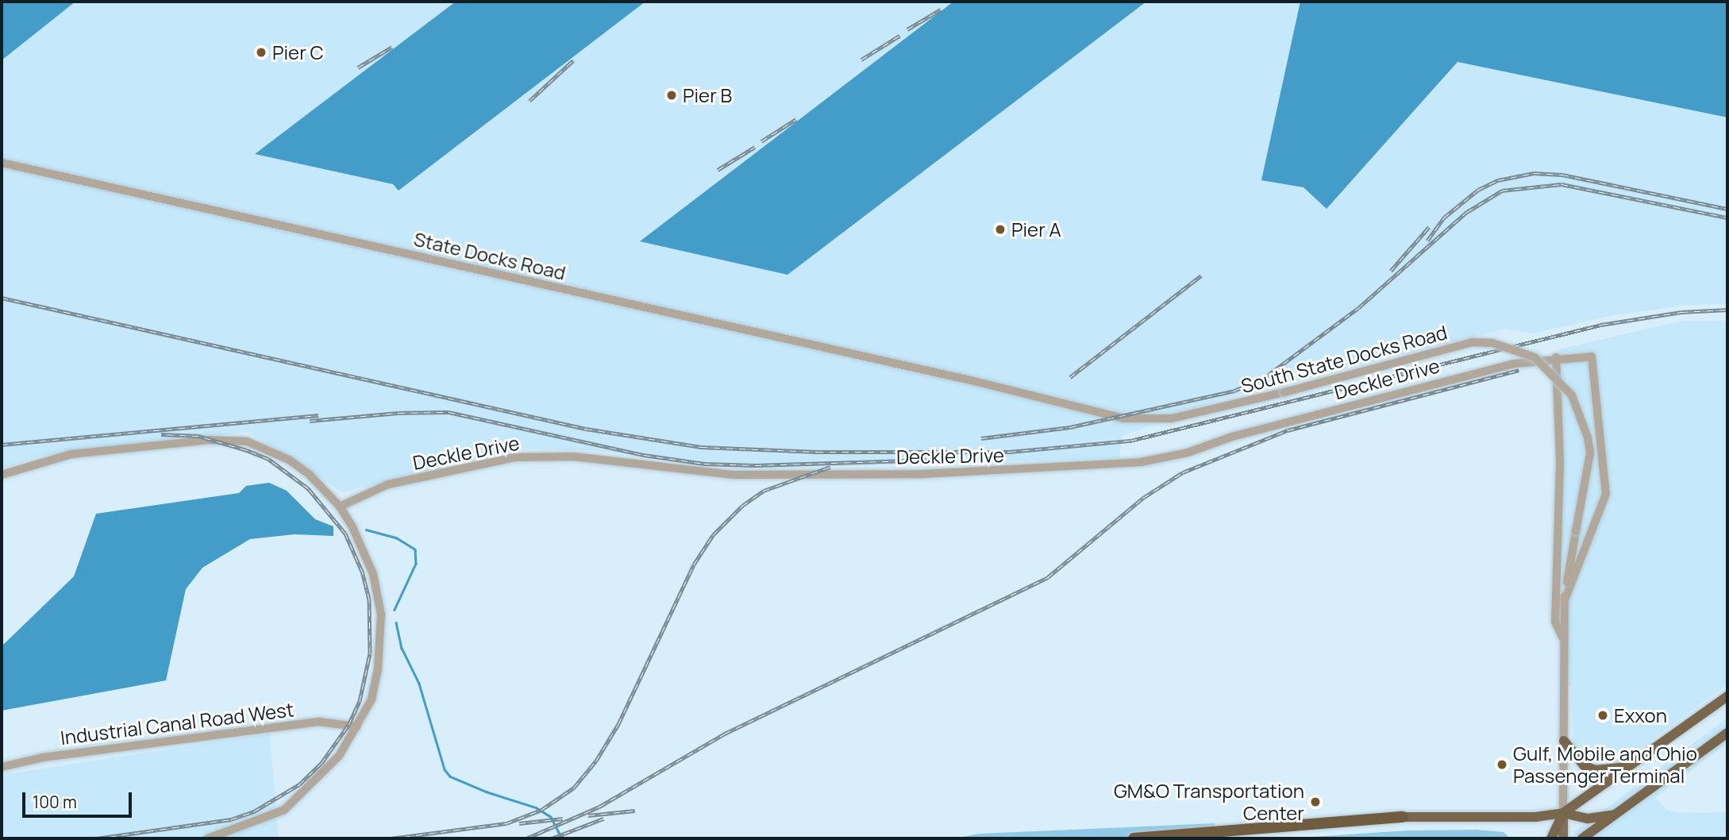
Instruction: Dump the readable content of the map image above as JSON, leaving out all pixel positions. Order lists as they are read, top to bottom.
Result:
{
  "streets": {
    "street": [
      "State Docks Road",
      "South State Docks Road",
      "Deckle Drive",
      "Industrial Canal Road West"
    ]
  },
  "crossings": [
    ["State Docks Road", "South State Docks Road"],
    ["South State Docks Road", "Deckle Drive"]
  ],
  "places": [
    "Pier C",
    "Pier B",
    "Pier A",
    "Exxon",
    "Gulf, Mobile and Ohio Passenger Terminal",
    "GM&O Transportation Center"
  ],
  "scale_bar": "100 m"
}
